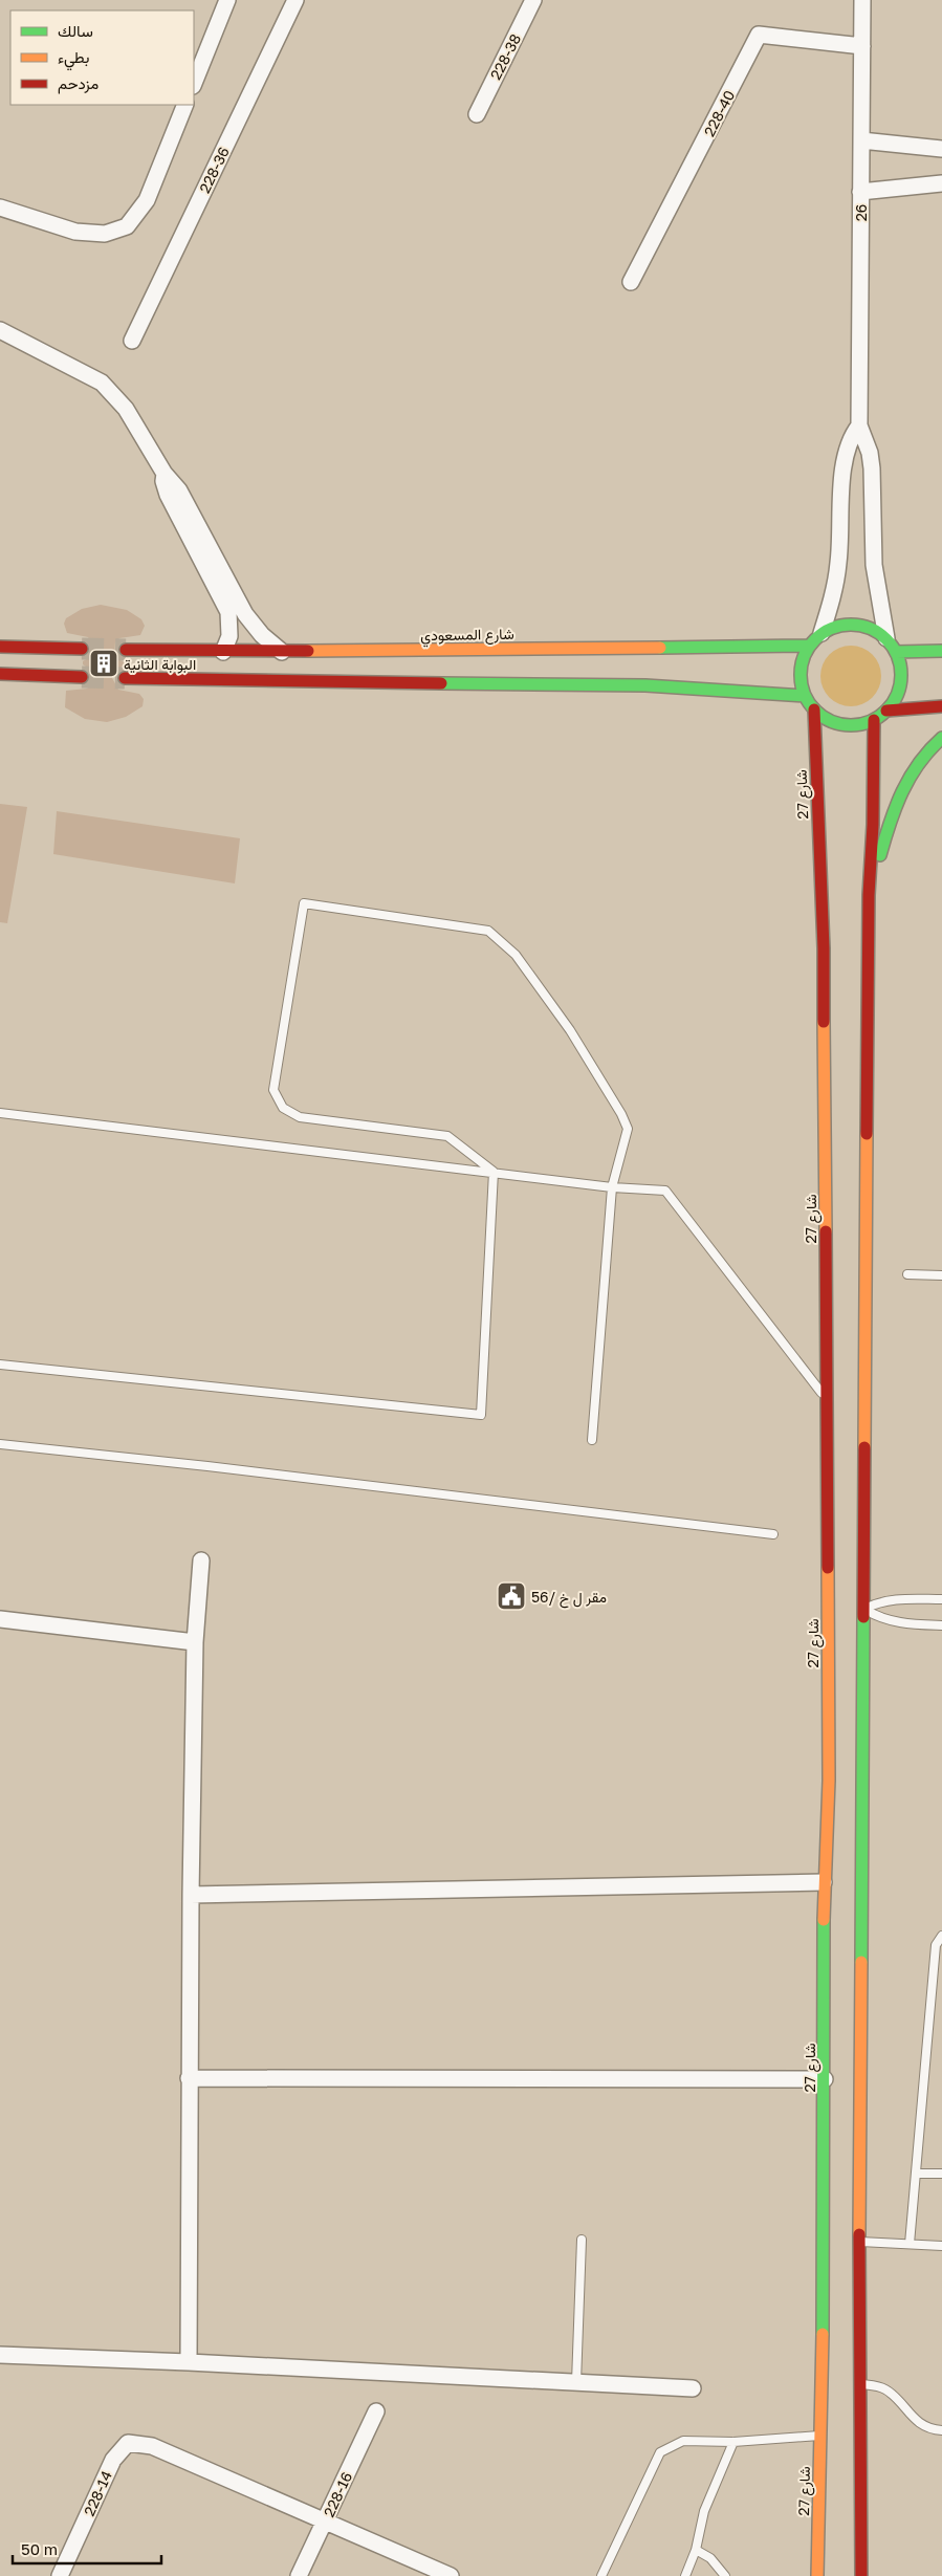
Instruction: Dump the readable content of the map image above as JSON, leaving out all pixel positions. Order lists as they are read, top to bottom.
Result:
{
  "streets": {
    "main road": ["شارع المسعودي", "شارع 27"],
    "street": [
      "228-38",
      "228-40",
      "228-36",
      "26",
      "228-14",
      "228-16"
    ]
  },
  "crossings": [
    ["228-40", "26"],
    ["شارع المسعودي", "شارع 27"],
    ["228-14", "228-16"]
  ],
  "places": {
    "building": ["البوابة الثانية"],
    "public building": ["مقر ل خ /56"]
  },
  "legend": ["سالك", "بطيء", "مزدحم"],
  "scale_bar": "50 m"
}
